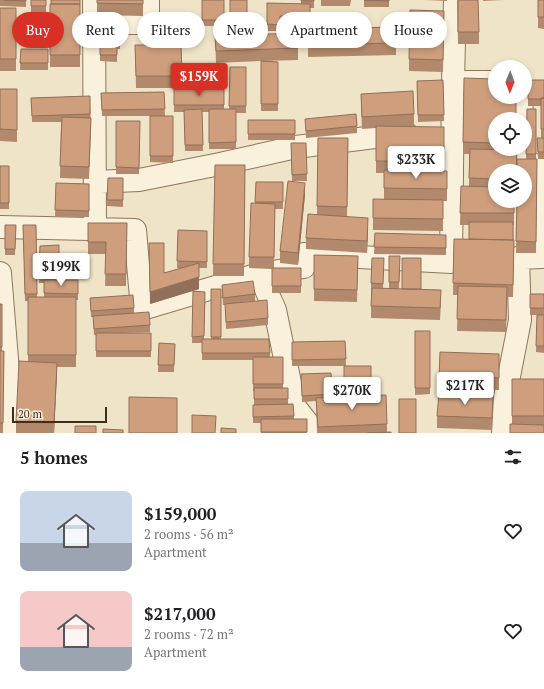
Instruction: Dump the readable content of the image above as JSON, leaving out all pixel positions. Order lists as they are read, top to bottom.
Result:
{
  "scale_bar": "20 m",
  "north": "bottom",
  "page": {
    "chip": [
      "Buy",
      "Rent",
      "Filters",
      "New",
      "Apartment",
      "House"
    ],
    "price": [
      "$159K",
      "$233K",
      "$199K",
      "$217K",
      "$270K"
    ],
    "scale": "20 m",
    "heading": "5 homes",
    "list": [
      {
        "name": "$159,000",
        "note": "2 rooms · 56 m² · Apartment"
      },
      {
        "name": "$217,000",
        "note": "2 rooms · 72 m² · Apartment"
      }
    ]
  }
}
